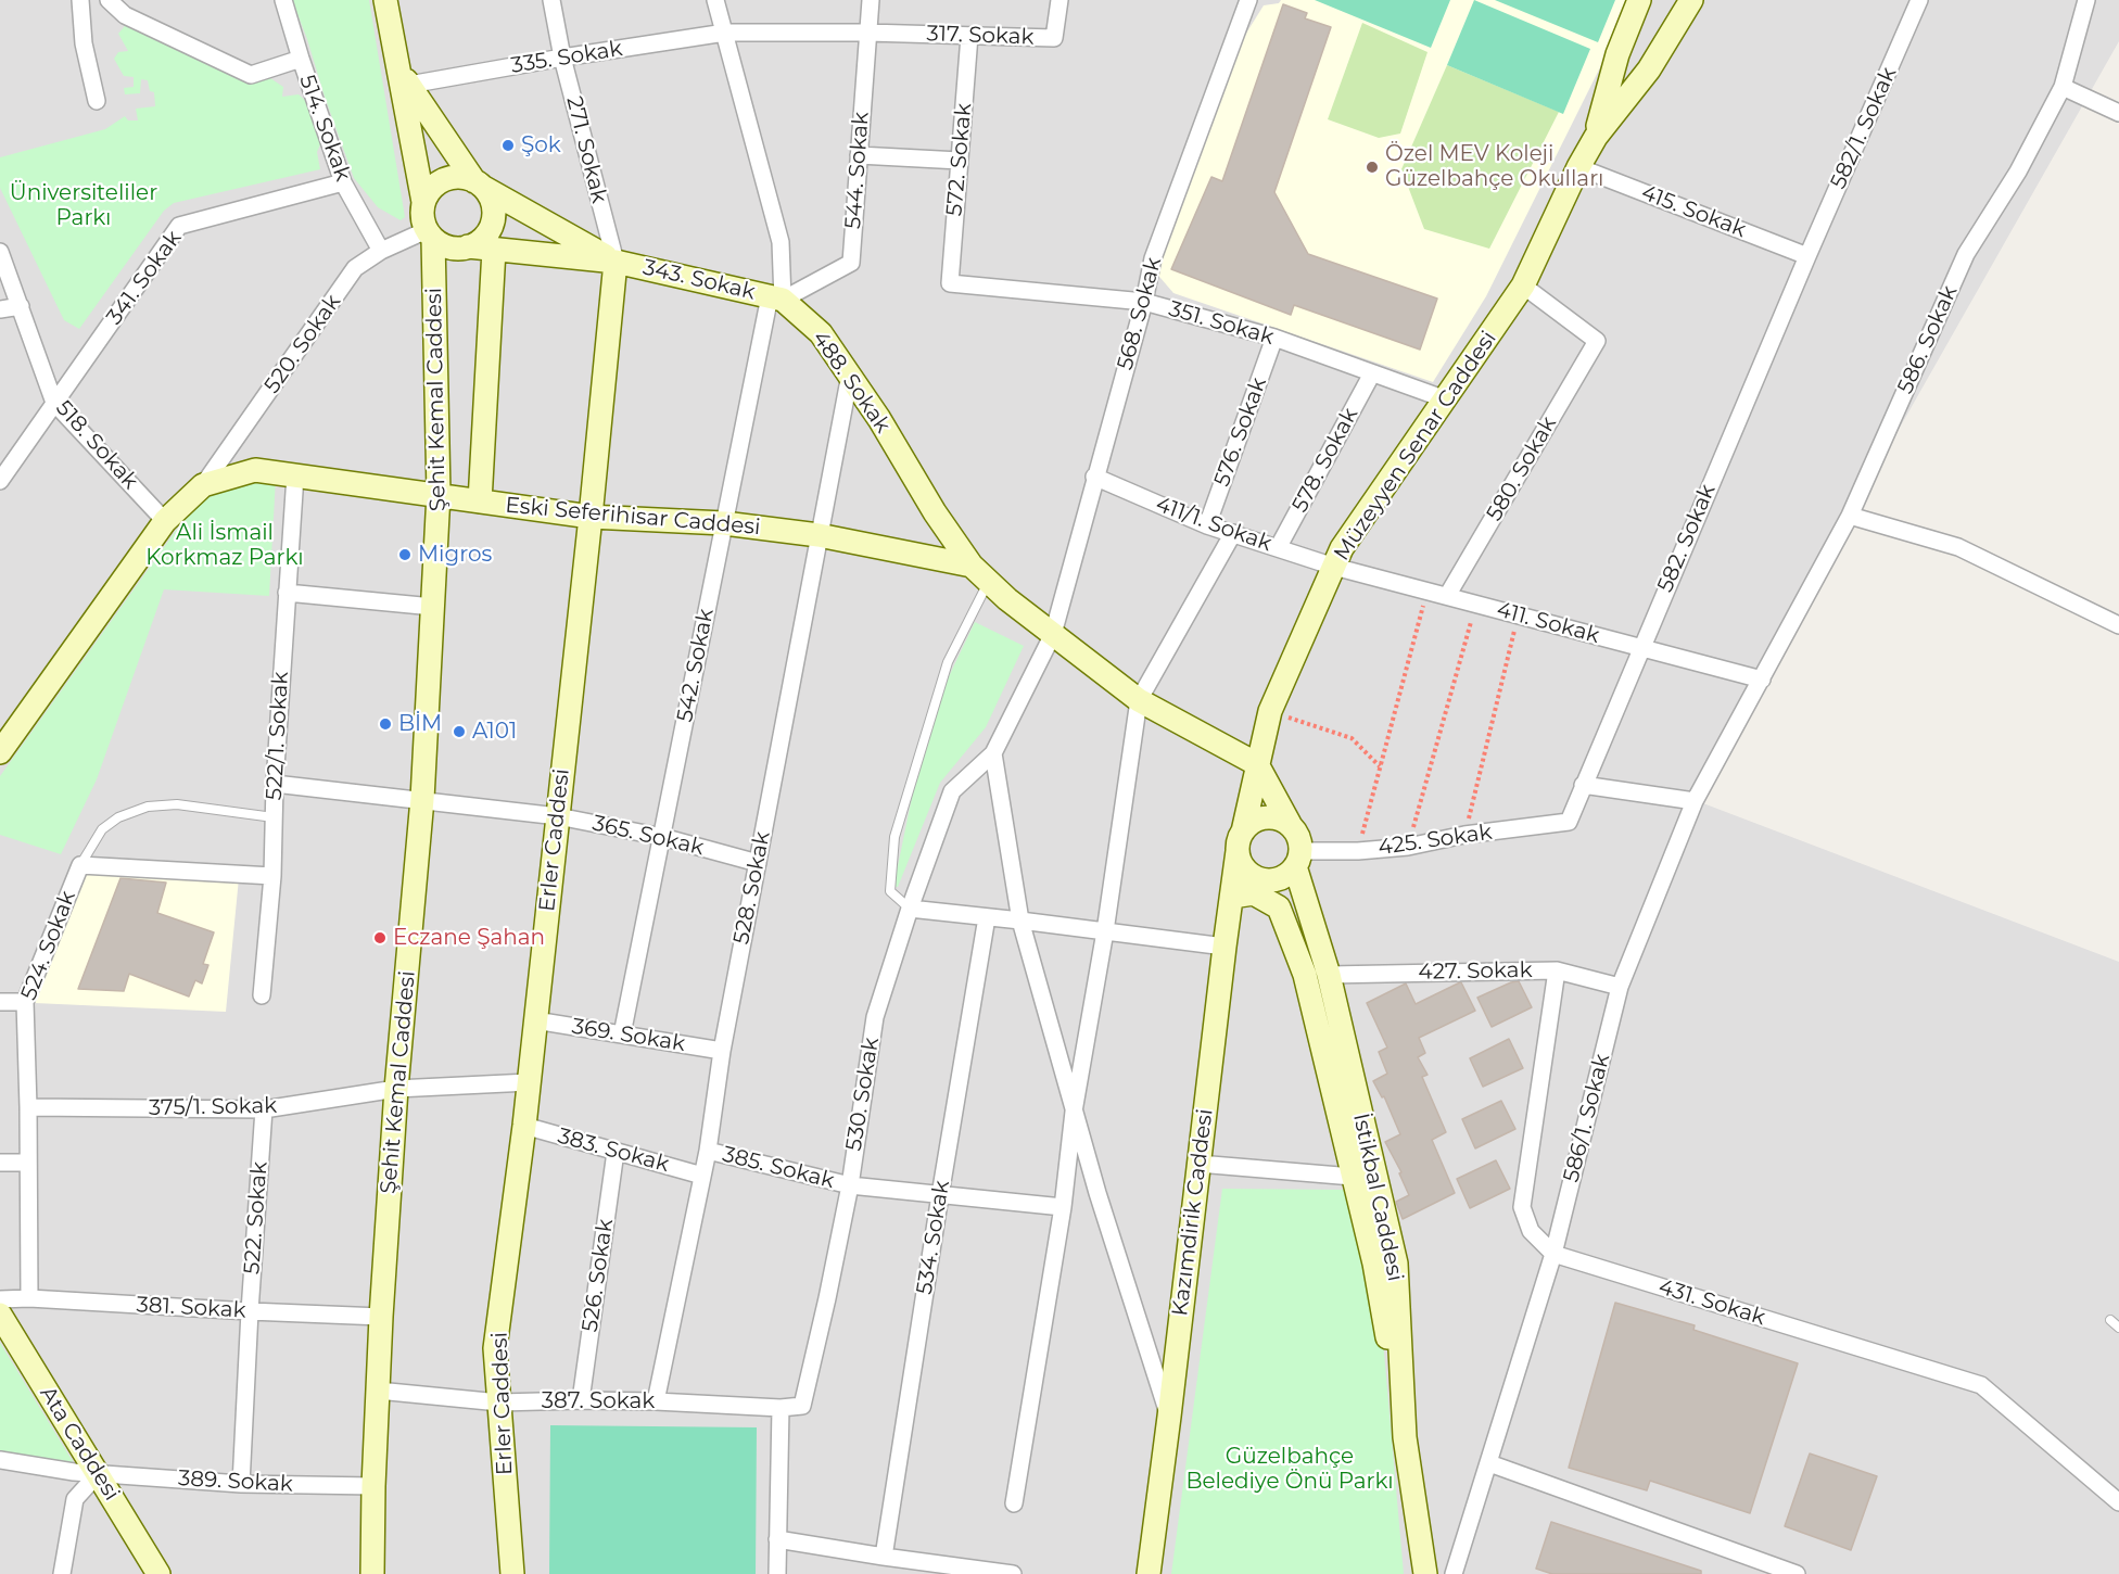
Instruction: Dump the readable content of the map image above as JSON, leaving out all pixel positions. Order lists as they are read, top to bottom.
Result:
{
  "streets": {
    "main road": [
      "343. Sokak",
      "488. Sokak",
      "Şehit Kemal Caddesi",
      "Müzeyyen Senar Caddesi",
      "Eski Seferihisar Caddesi",
      "Erler Caddesi",
      "İstikbal Caddesi",
      "Kazımdirik Caddesi",
      "Ata Caddesi"
    ],
    "street": [
      "317. Sokak",
      "335. Sokak",
      "514. Sokak",
      "582/1. Sokak",
      "271. Sokak",
      "572. Sokak",
      "544. Sokak",
      "415. Sokak",
      "341. Sokak",
      "568. Sokak",
      "351. Sokak",
      "586. Sokak",
      "520. Sokak",
      "576. Sokak",
      "518. Sokak",
      "578. Sokak",
      "580. Sokak",
      "411/1. Sokak",
      "582. Sokak",
      "411. Sokak",
      "542. Sokak",
      "522/1. Sokak",
      "365. Sokak",
      "425. Sokak",
      "528. Sokak",
      "524. Sokak",
      "427. Sokak",
      "369. Sokak",
      "530. Sokak",
      "375/1. Sokak",
      "586/1. Sokak",
      "383. Sokak",
      "385. Sokak",
      "522. Sokak",
      "534. Sokak",
      "526. Sokak",
      "431. Sokak",
      "381. Sokak",
      "387. Sokak",
      "389. Sokak"
    ]
  },
  "crossings": [
    ["317. Sokak", "335. Sokak"],
    ["317. Sokak", "572. Sokak"],
    ["317. Sokak", "544. Sokak"],
    ["335. Sokak", "271. Sokak"],
    ["514. Sokak", "341. Sokak"],
    ["514. Sokak", "520. Sokak"],
    ["582/1. Sokak", "415. Sokak"],
    ["582/1. Sokak", "582. Sokak"],
    ["271. Sokak", "343. Sokak"],
    ["271. Sokak", "Erler Caddesi"],
    ["572. Sokak", "351. Sokak"],
    ["544. Sokak", "343. Sokak"],
    ["544. Sokak", "488. Sokak"],
    ["544. Sokak", "542. Sokak"],
    ["415. Sokak", "Müzeyyen Senar Caddesi"],
    ["415. Sokak", "582. Sokak"],
    ["341. Sokak", "518. Sokak"],
    ["343. Sokak", "488. Sokak"],
    ["343. Sokak", "542. Sokak"],
    ["343. Sokak", "Erler Caddesi"],
    ["568. Sokak", "351. Sokak"],
    ["568. Sokak", "411/1. Sokak"],
    ["568. Sokak", "530. Sokak"],
    ["351. Sokak", "576. Sokak"],
    ["351. Sokak", "Müzeyyen Senar Caddesi"],
    ["351. Sokak", "578. Sokak"],
    ["586. Sokak", "411. Sokak"],
    ["586. Sokak", "586/1. Sokak"],
    ["520. Sokak", "Şehit Kemal Caddesi"],
    ["520. Sokak", "Eski Seferihisar Caddesi"],
    ["488. Sokak", "Eski Seferihisar Caddesi"],
    ["488. Sokak", "542. Sokak"],
    ["488. Sokak", "528. Sokak"],
    ["Şehit Kemal Caddesi", "Eski Seferihisar Caddesi"],
    ["Şehit Kemal Caddesi", "365. Sokak"],
    ["Şehit Kemal Caddesi", "375/1. Sokak"],
    ["Şehit Kemal Caddesi", "381. Sokak"],
    ["Şehit Kemal Caddesi", "387. Sokak"],
    ["Şehit Kemal Caddesi", "389. Sokak"],
    ["576. Sokak", "411/1. Sokak"],
    ["518. Sokak", "Eski Seferihisar Caddesi"],
    ["Müzeyyen Senar Caddesi", "580. Sokak"],
    ["Müzeyyen Senar Caddesi", "411/1. Sokak"],
    ["Müzeyyen Senar Caddesi", "411. Sokak"],
    ["Müzeyyen Senar Caddesi", "425. Sokak"],
    ["Müzeyyen Senar Caddesi", "İstikbal Caddesi"],
    ["Müzeyyen Senar Caddesi", "Kazımdirik Caddesi"],
    ["578. Sokak", "411/1. Sokak"],
    ["580. Sokak", "411. Sokak"],
    ["Eski Seferihisar Caddesi", "542. Sokak"],
    ["Eski Seferihisar Caddesi", "522/1. Sokak"],
    ["Eski Seferihisar Caddesi", "Erler Caddesi"],
    ["Eski Seferihisar Caddesi", "528. Sokak"],
    ["411/1. Sokak", "411. Sokak"],
    ["582. Sokak", "411. Sokak"],
    ["582. Sokak", "425. Sokak"],
    ["411. Sokak", "586/1. Sokak"],
    ["542. Sokak", "365. Sokak"],
    ["542. Sokak", "369. Sokak"],
    ["522/1. Sokak", "365. Sokak"],
    ["522/1. Sokak", "524. Sokak"],
    ["365. Sokak", "Erler Caddesi"],
    ["365. Sokak", "528. Sokak"],
    ["Erler Caddesi", "369. Sokak"],
    ["Erler Caddesi", "375/1. Sokak"],
    ["Erler Caddesi", "383. Sokak"],
    ["Erler Caddesi", "387. Sokak"],
    ["425. Sokak", "İstikbal Caddesi"],
    ["425. Sokak", "Kazımdirik Caddesi"],
    ["528. Sokak", "369. Sokak"],
    ["528. Sokak", "383. Sokak"],
    ["528. Sokak", "385. Sokak"],
    ["528. Sokak", "387. Sokak"],
    ["524. Sokak", "375/1. Sokak"],
    ["524. Sokak", "381. Sokak"],
    ["427. Sokak", "586/1. Sokak"],
    ["427. Sokak", "İstikbal Caddesi"],
    ["427. Sokak", "431. Sokak"],
    ["530. Sokak", "385. Sokak"],
    ["530. Sokak", "387. Sokak"],
    ["375/1. Sokak", "522. Sokak"],
    ["586/1. Sokak", "431. Sokak"],
    ["383. Sokak", "526. Sokak"],
    ["385. Sokak", "534. Sokak"],
    ["İstikbal Caddesi", "Kazımdirik Caddesi"],
    ["522. Sokak", "381. Sokak"],
    ["522. Sokak", "389. Sokak"],
    ["526. Sokak", "387. Sokak"],
    ["Ata Caddesi", "389. Sokak"]
  ],
  "parks": ["Üniversiteliler Parkı", "Ali İsmail Korkmaz Parkı", "Güzelbahçe Belediye Önü Parkı"],
  "places": [
    "Şok",
    "Özel MEV Koleji Güzelbahçe Okulları",
    "Migros",
    "BİM",
    "A101",
    "Eczane Şahan"
  ]
}
